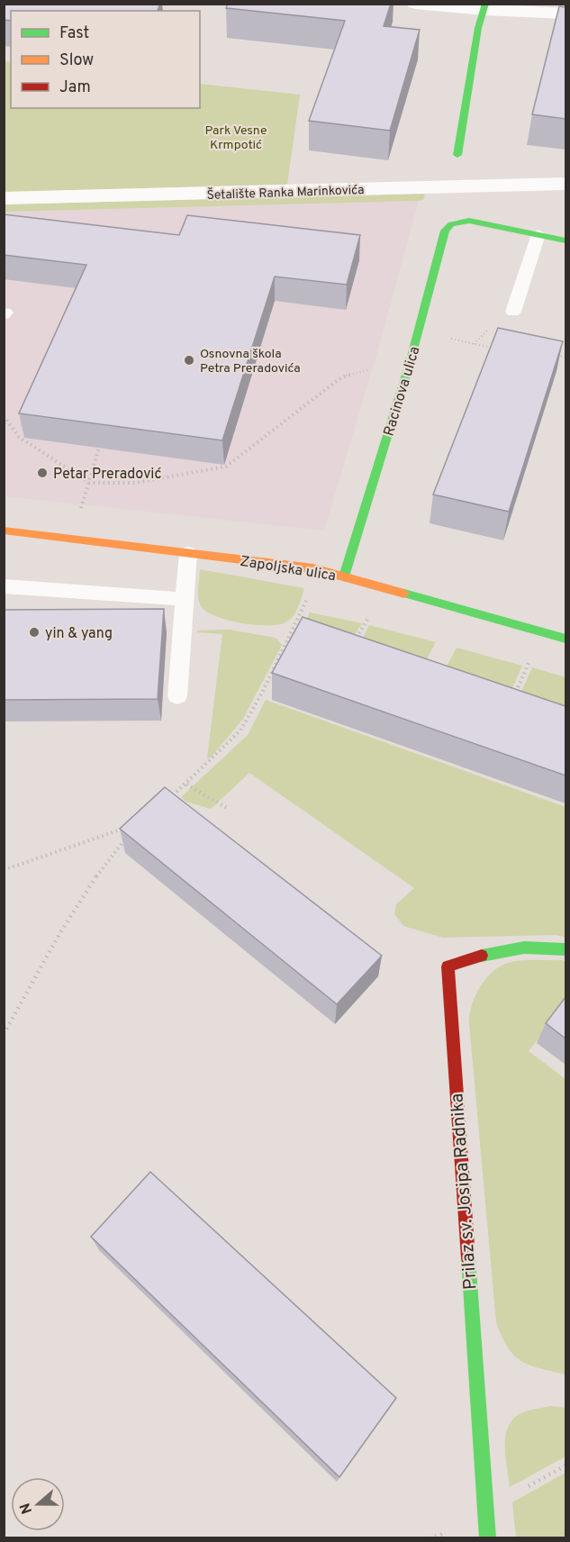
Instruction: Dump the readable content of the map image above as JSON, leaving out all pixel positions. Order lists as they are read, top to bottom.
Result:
{
  "streets": {
    "street": [
      "Šetalište Ranka Marinkovića",
      "Racinova ulica",
      "Zapoljska ulica",
      "Prilaz sv. Josipa Radnika"
    ]
  },
  "crossings": [
    ["Racinova ulica", "Zapoljska ulica"]
  ],
  "parks": ["Park Vesne Krmpotić"],
  "places": ["Osnovna škola Petra Preradovića", "Petar Preradović", "yin & yang"],
  "legend": ["Fast", "Slow", "Jam"],
  "north": "left"
}
